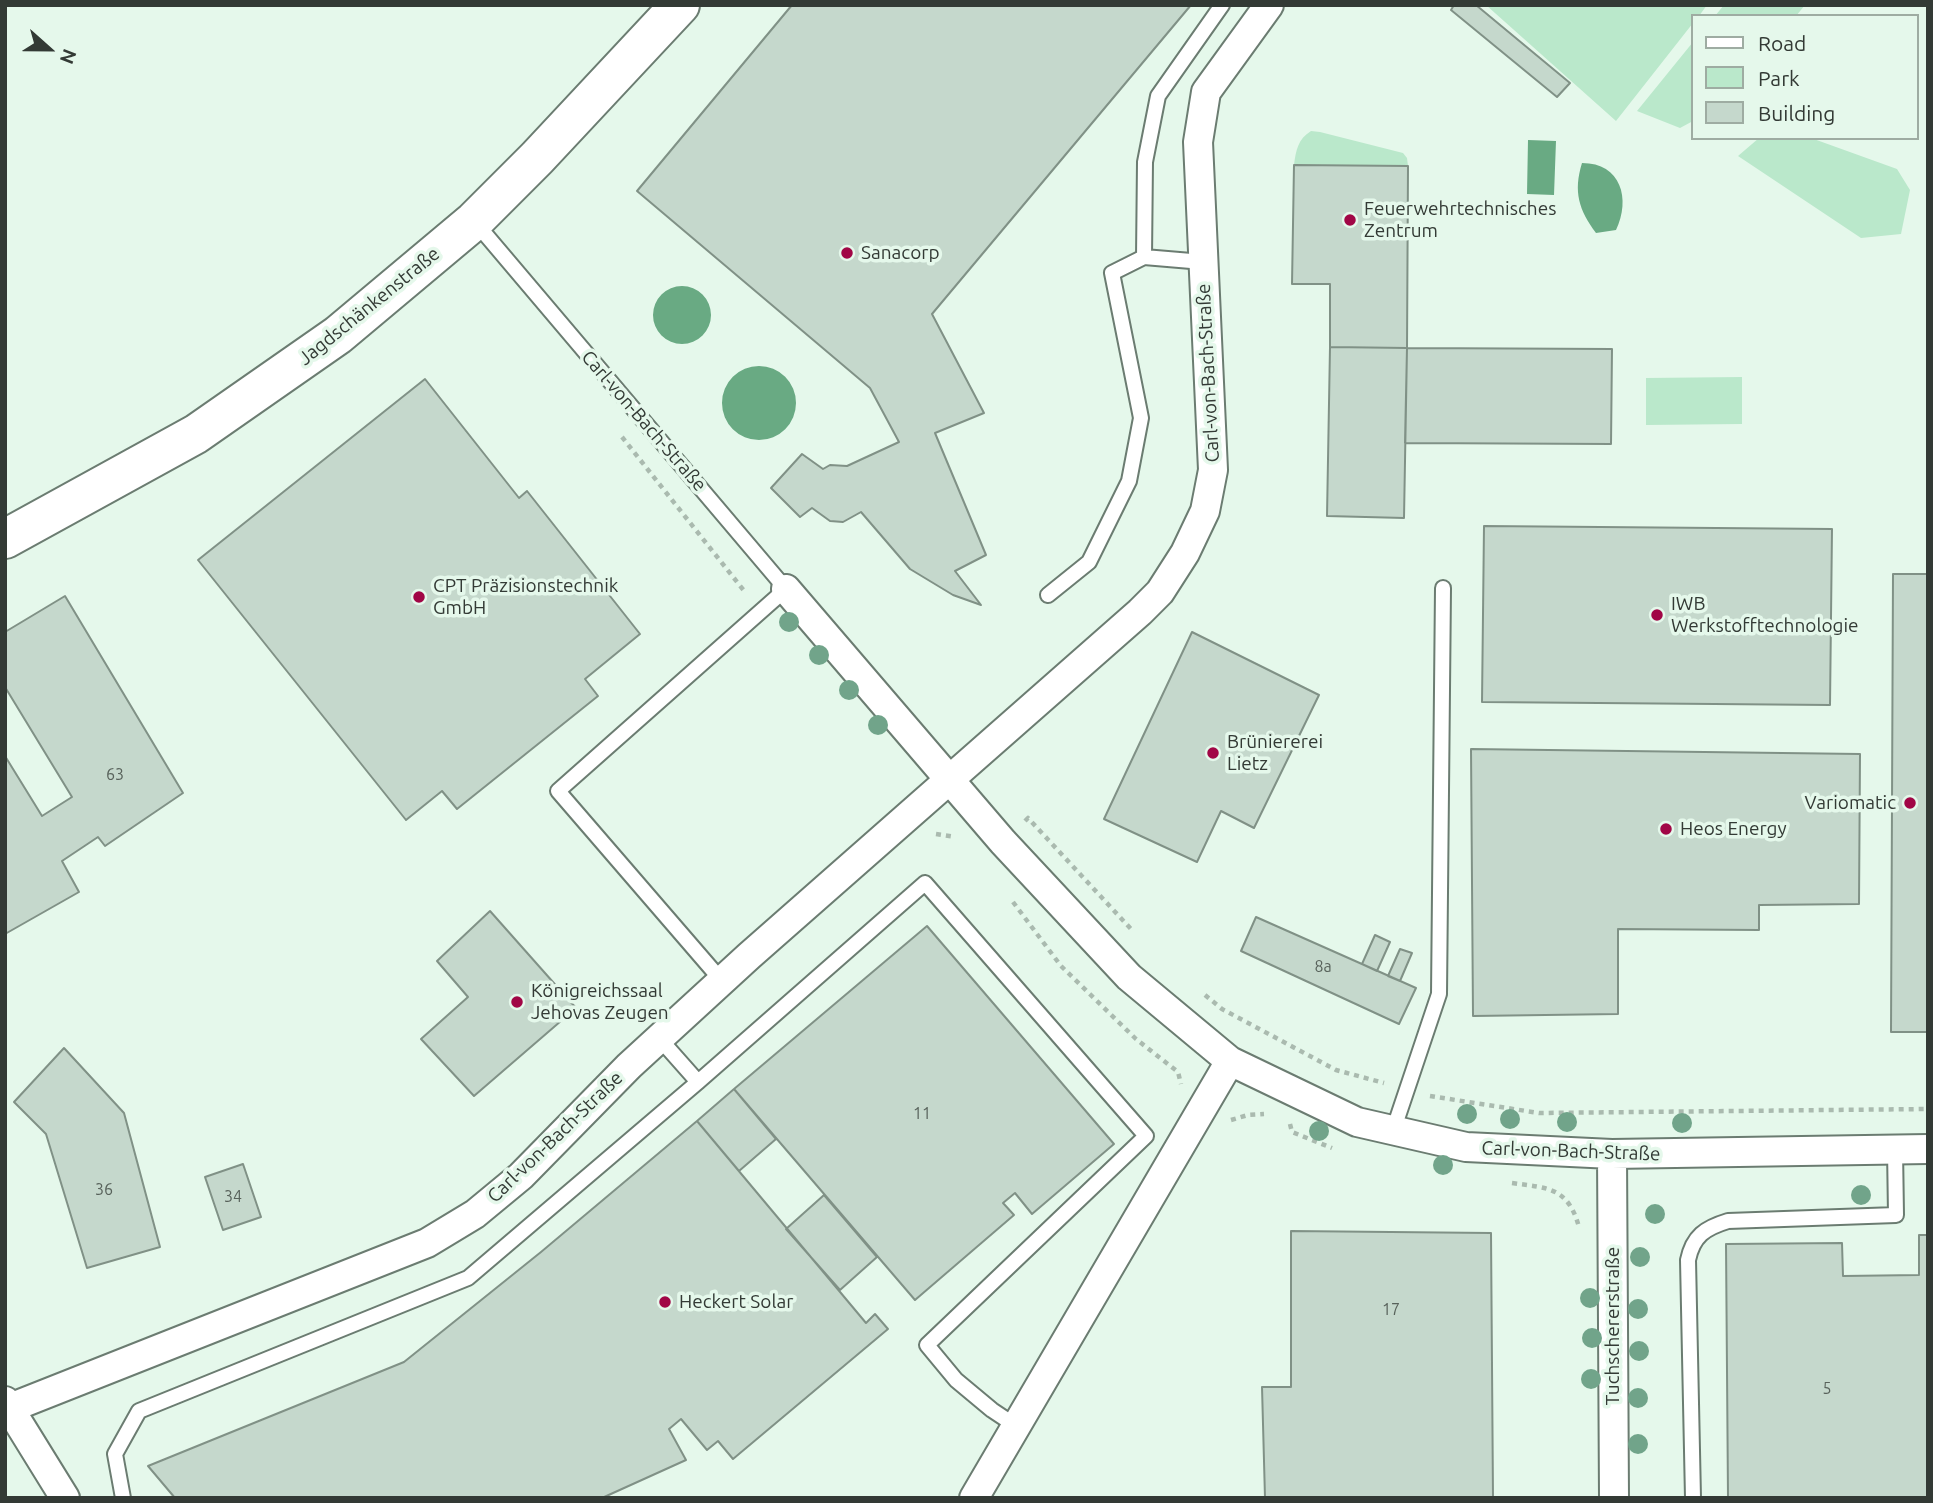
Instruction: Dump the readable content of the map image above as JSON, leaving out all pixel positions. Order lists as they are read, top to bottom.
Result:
{
  "streets": {
    "main road": ["Jagdschänkenstraße"],
    "street": ["Carl-von-Bach-Straße", "Tuchschererstraße"]
  },
  "crossings": [
    ["Jagdschänkenstraße", "Carl-von-Bach-Straße"],
    ["Carl-von-Bach-Straße", "Tuchschererstraße"]
  ],
  "places": [
    "Feuerwehrtechnisches Zentrum",
    "Sanacorp",
    "CPT Präzisionstechnik GmbH",
    "IWB Werkstofftechnologie",
    "Brüniererei Lietz",
    "Variomatic",
    "Heos Energy",
    "Königreichssaal Jehovas Zeugen",
    "Heckert Solar"
  ],
  "house_numbers": [
    "63",
    "8a",
    "11",
    "36",
    "34",
    "17",
    "5"
  ],
  "legend": ["Road", "Park", "Building"],
  "north": "right"
}
